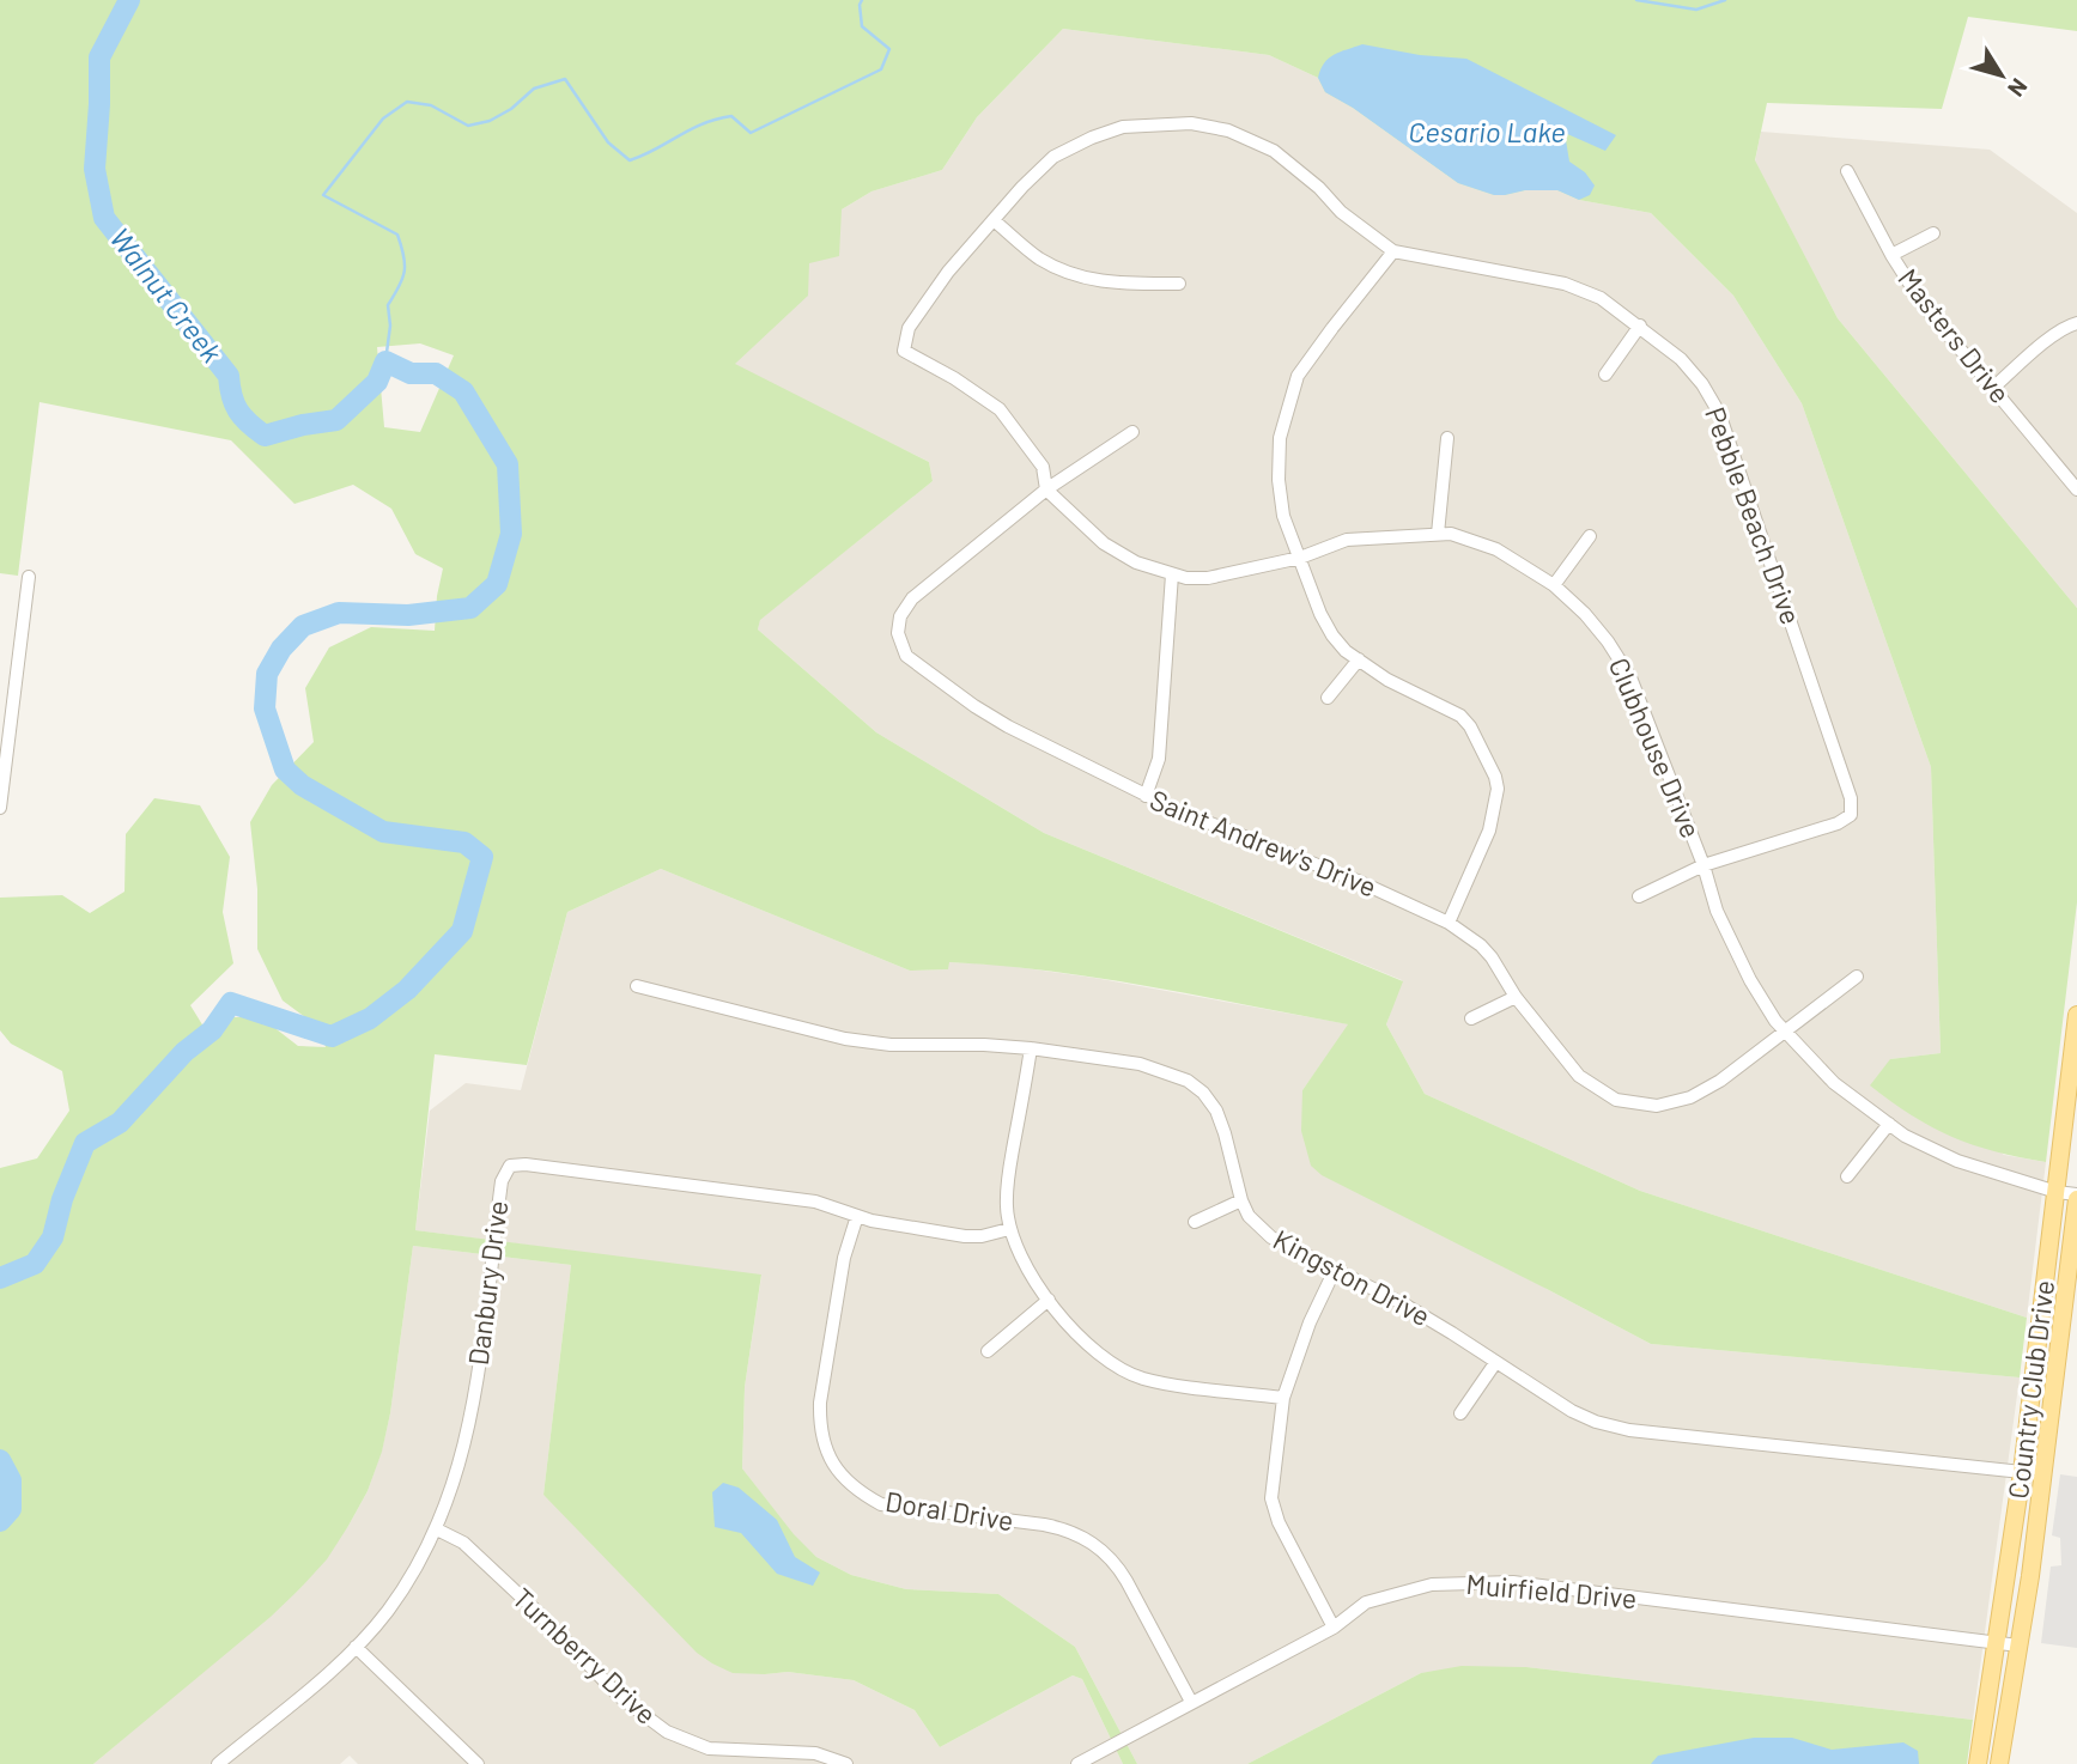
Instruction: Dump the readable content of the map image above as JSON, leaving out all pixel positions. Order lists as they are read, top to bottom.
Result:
{
  "streets": {
    "main road": ["Country Club Drive"],
    "street": [
      "Masters Drive",
      "Pebble Beach Drive",
      "Clubhouse Drive",
      "Saint Andrew's Drive",
      "Kingston Drive",
      "Danbury Drive",
      "Doral Drive",
      "Muirfield Drive",
      "Turnberry Drive"
    ]
  },
  "crossings": [
    ["Pebble Beach Drive", "Clubhouse Drive"],
    ["Clubhouse Drive", "Saint Andrew's Drive"],
    ["Clubhouse Drive", "Country Club Drive"],
    ["Kingston Drive", "Country Club Drive"],
    ["Danbury Drive", "Doral Drive"],
    ["Danbury Drive", "Turnberry Drive"],
    ["Country Club Drive", "Muirfield Drive"],
    ["Doral Drive", "Muirfield Drive"]
  ],
  "water": ["Cesario Lake", "Walnut Creek"],
  "north": "bottom right"
}
